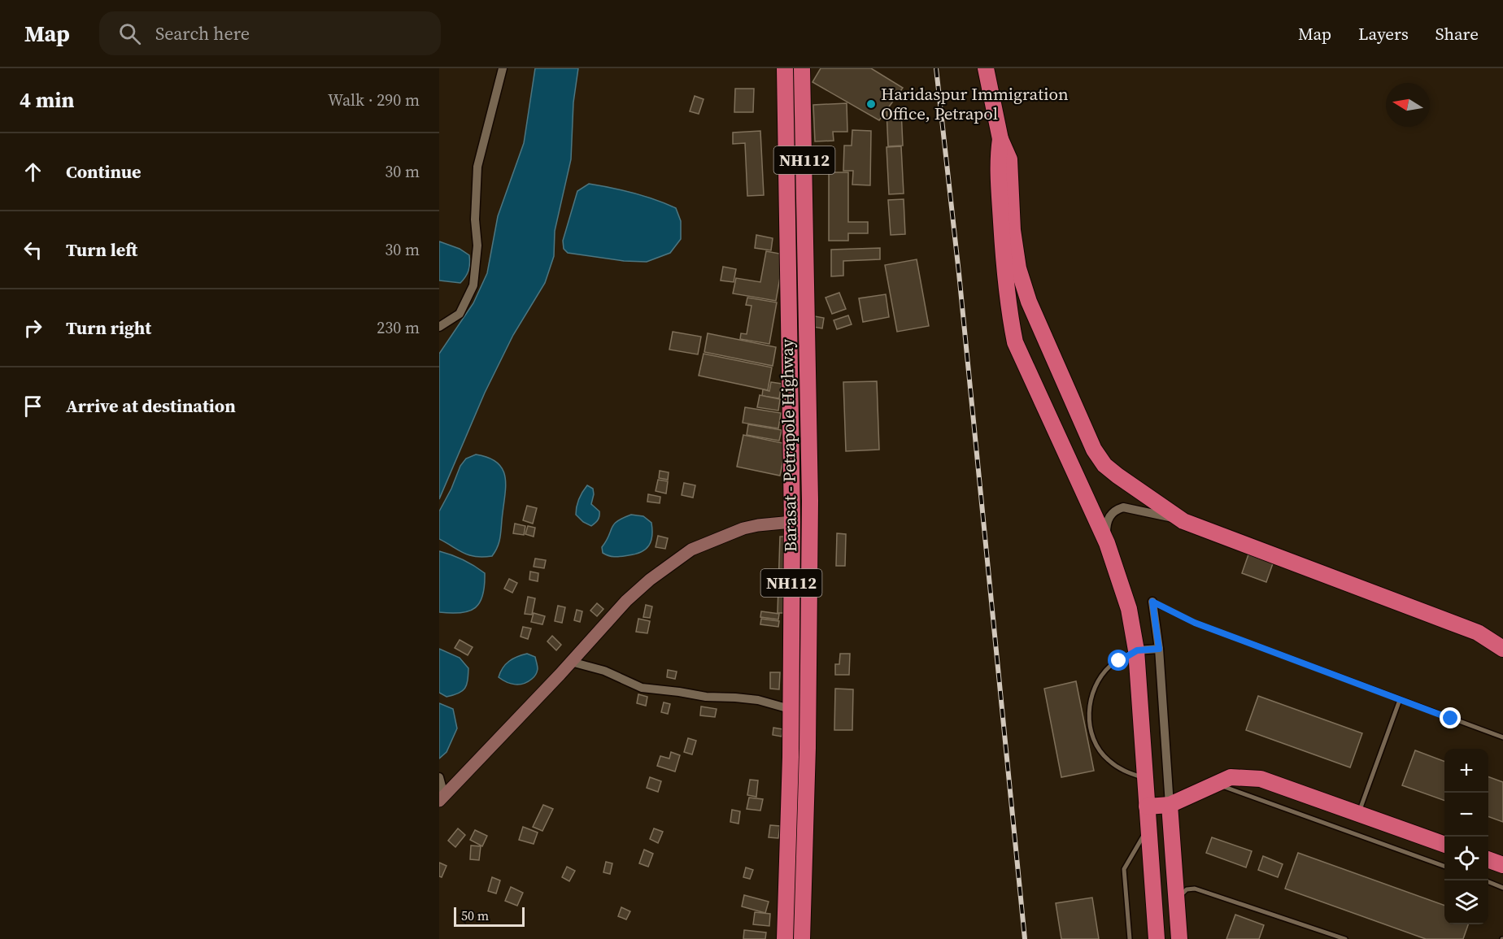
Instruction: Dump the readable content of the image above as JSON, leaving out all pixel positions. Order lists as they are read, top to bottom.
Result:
{
  "streets": {
    "highway": ["NH112", "Barasat - Petrapole Highway"]
  },
  "places": ["Haridaspur Immigration Office, Petrapol"],
  "scale_bar": "50 m",
  "north": "left",
  "page": {
    "header": "Map",
    "search": "Search here",
    "nav": ["Map", "Layers", "Share"],
    "heading": ["4 min", "Walk · 290 m"],
    "list": [
      ["Continue", "30 m"],
      ["Turn left", "30 m"],
      ["Turn right", "230 m"],
      "Arrive at destination"
    ],
    "map_buttons": ["+", "−"],
    "scale": "50 m"
  }
}
